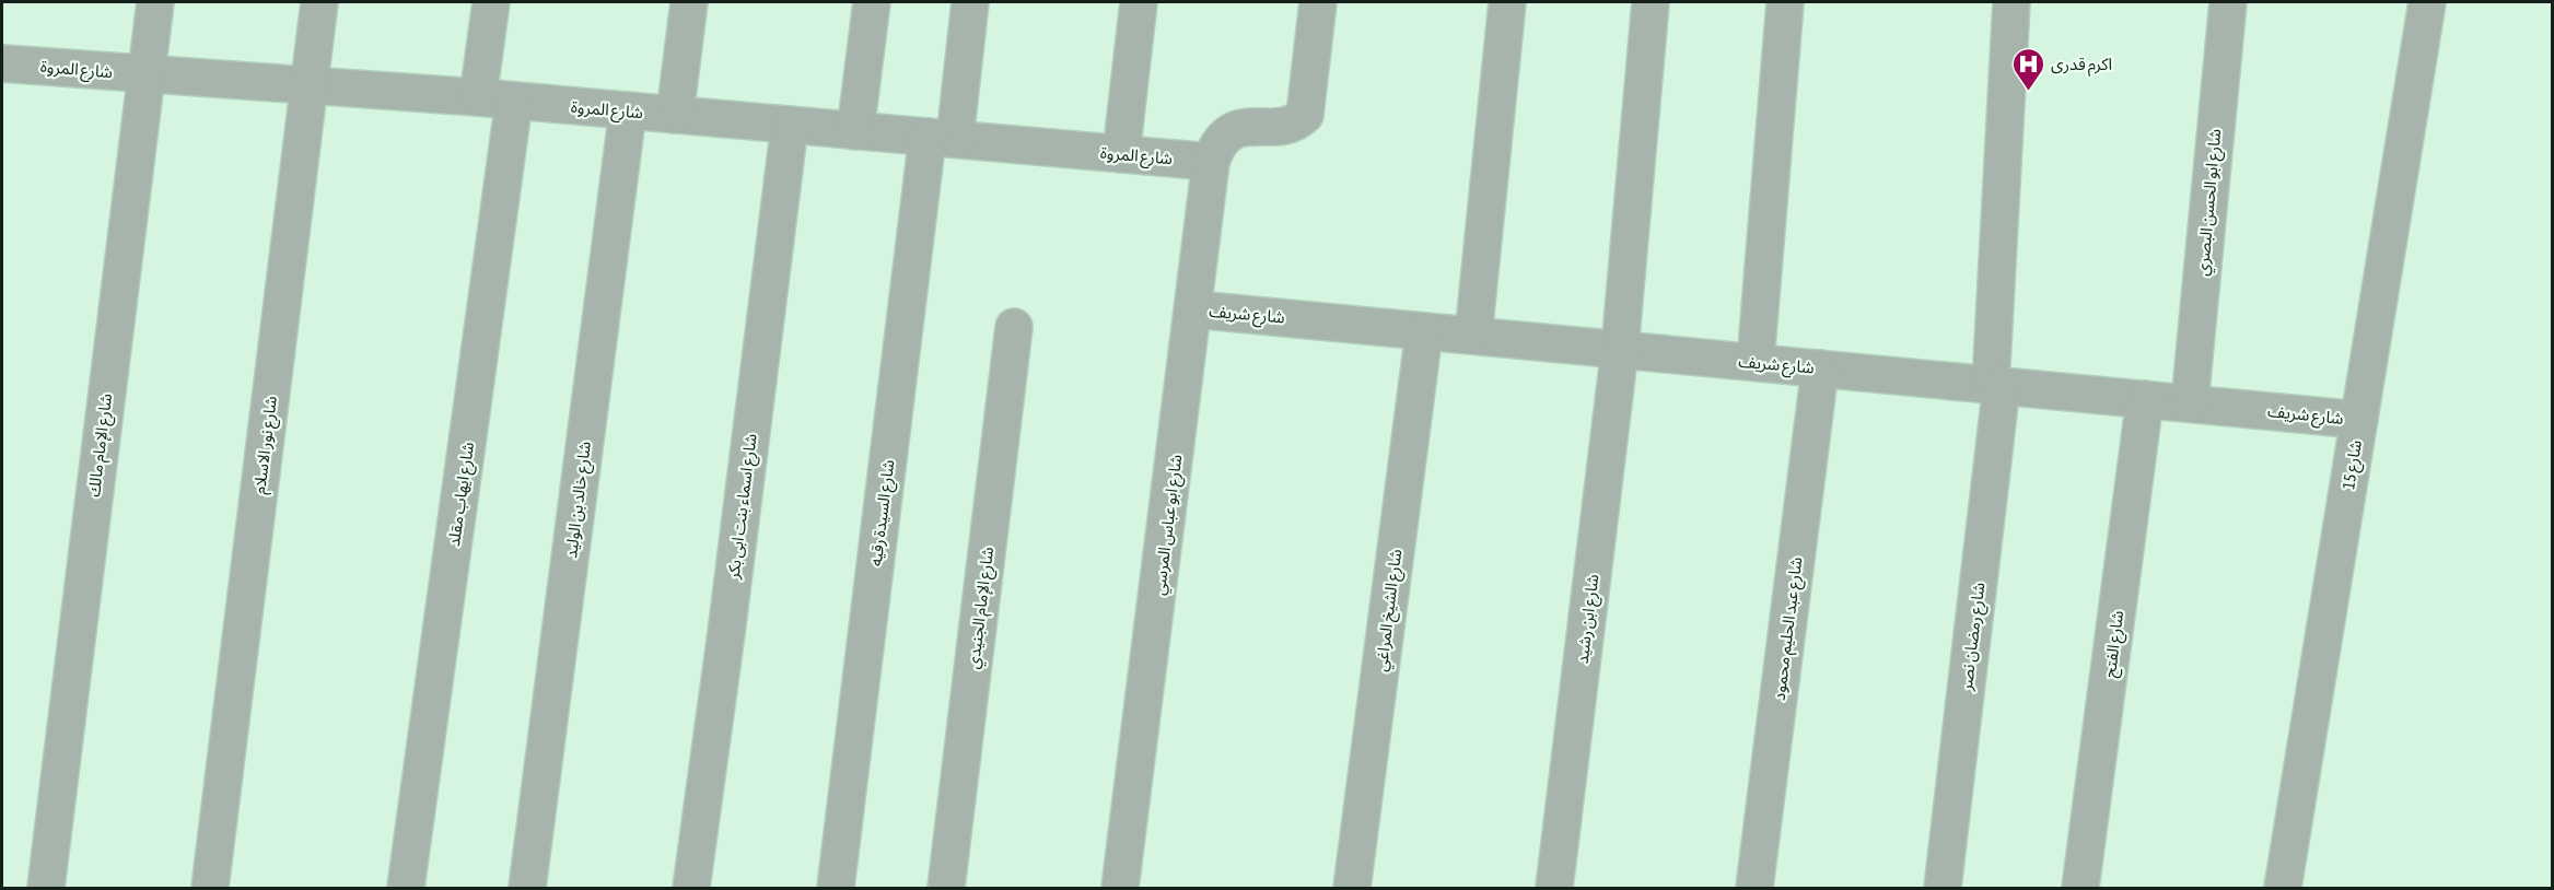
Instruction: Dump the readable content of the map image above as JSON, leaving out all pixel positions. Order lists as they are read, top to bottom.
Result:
{
  "streets": {
    "street": [
      "شارع المروة",
      "شارع ابو الحسن البصري",
      "شارع شريف",
      "شارع الإمام مالك",
      "شارع نور الاسلام",
      "شارع 15",
      "شارع ايهاب مقلد",
      "شارع خالد بن الوليد",
      "شارع اسماء بنت ابى بكر",
      "شارع السيدة رقيه",
      "شارع ابو عباس المرسي",
      "شارع الإمام الجنيدي",
      "شارع الشيخ المراغي",
      "شارع ابن رشيد",
      "شارع عبد الحليم محمود",
      "شارع رمضان نصر",
      "شارع الفتح"
    ]
  },
  "crossings": [
    ["شارع المروة", "شارع الإمام مالك"],
    ["شارع المروة", "شارع نور الاسلام"],
    ["شارع المروة", "شارع ايهاب مقلد"],
    ["شارع المروة", "شارع خالد بن الوليد"],
    ["شارع المروة", "شارع اسماء بنت ابى بكر"],
    ["شارع المروة", "شارع السيدة رقيه"],
    ["شارع المروة", "شارع ابو عباس المرسي"],
    ["شارع ابو الحسن البصري", "شارع شريف"],
    ["شارع شريف", "شارع 15"],
    ["شارع شريف", "شارع ابو عباس المرسي"],
    ["شارع شريف", "شارع الشيخ المراغي"],
    ["شارع شريف", "شارع ابن رشيد"],
    ["شارع شريف", "شارع عبد الحليم محمود"],
    ["شارع شريف", "شارع رمضان نصر"],
    ["شارع شريف", "شارع الفتح"]
  ],
  "places": {
    "hospital": ["اكرم قدرى"]
  }
}
